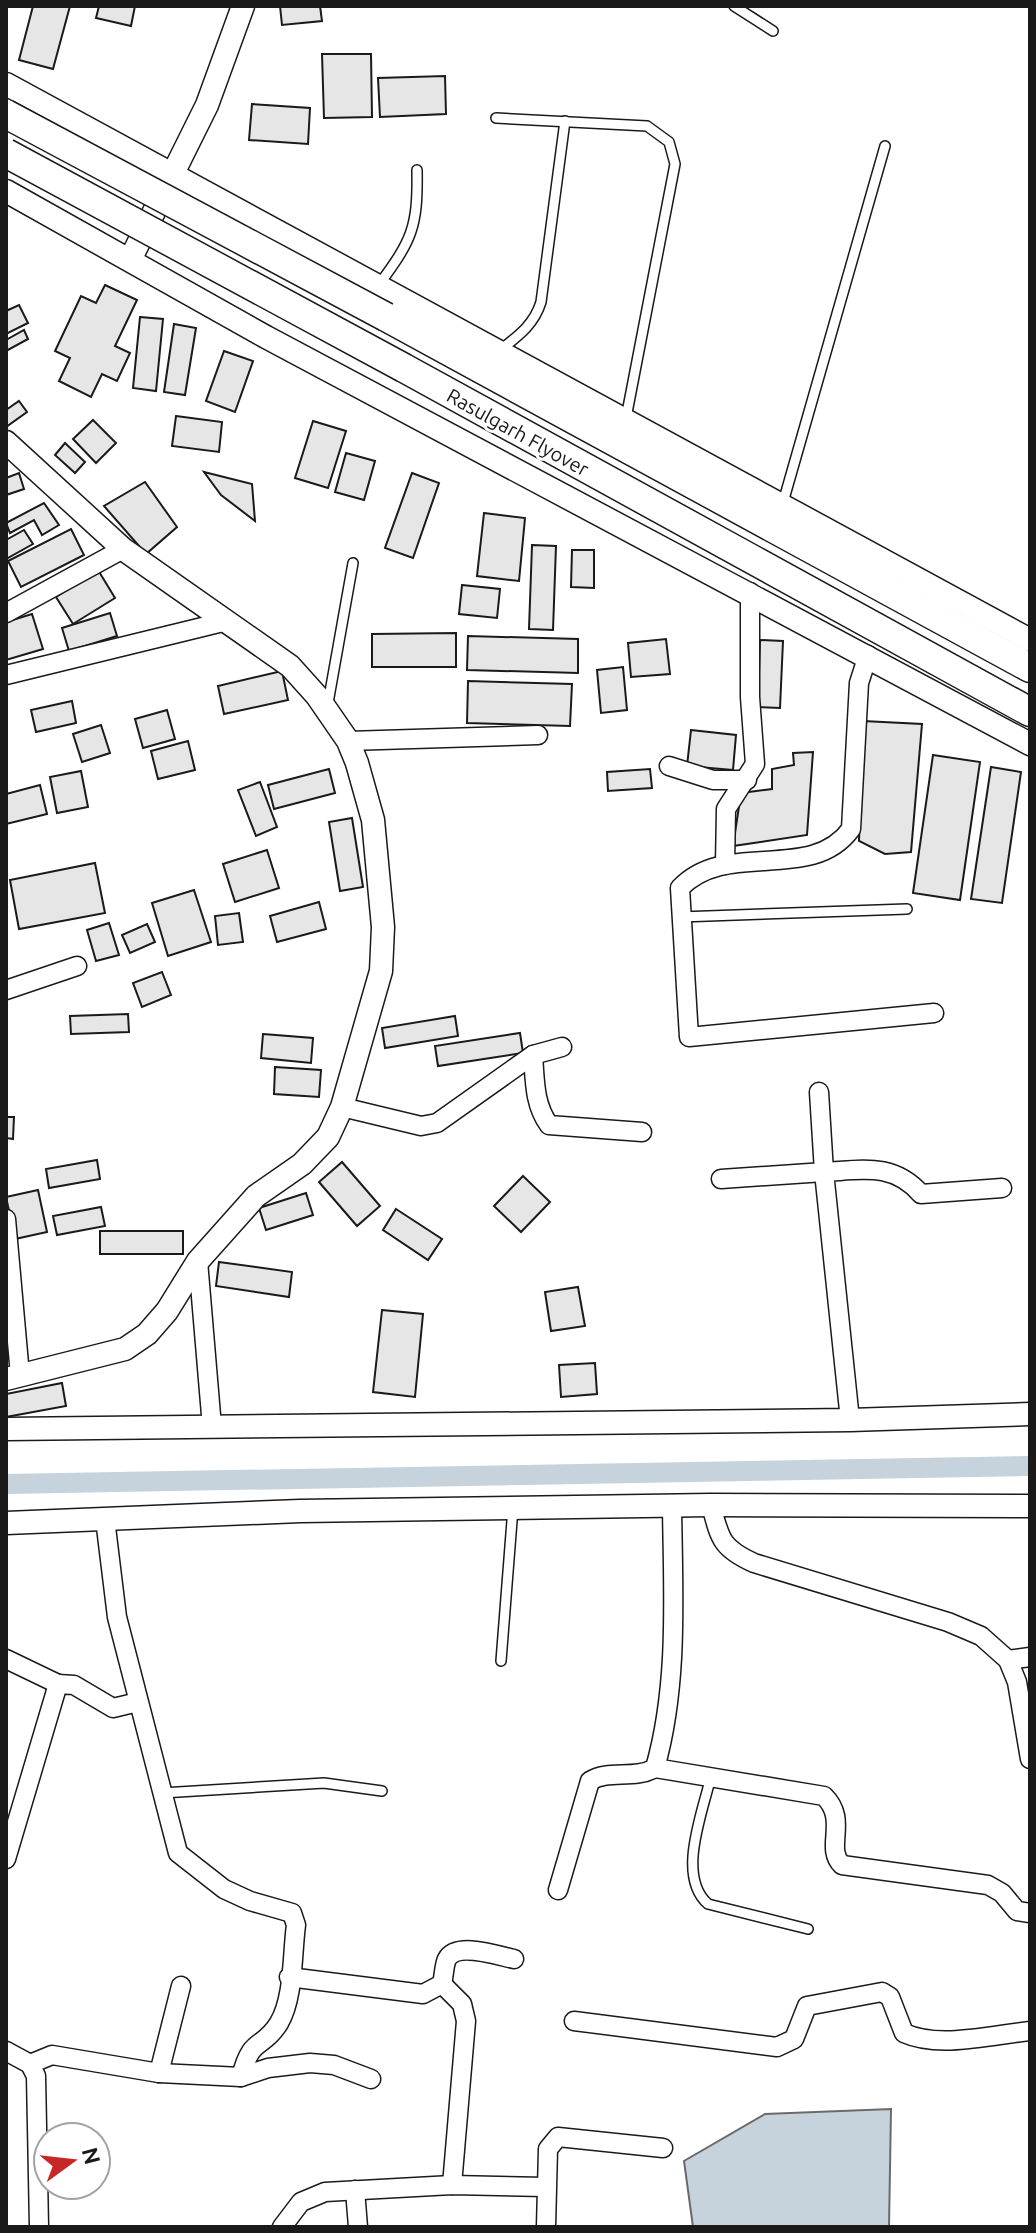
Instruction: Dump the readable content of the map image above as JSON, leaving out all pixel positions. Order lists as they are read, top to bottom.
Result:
{
  "streets": {
    "highway": ["Rasulgarh Flyover"]
  },
  "north": "right"
}
